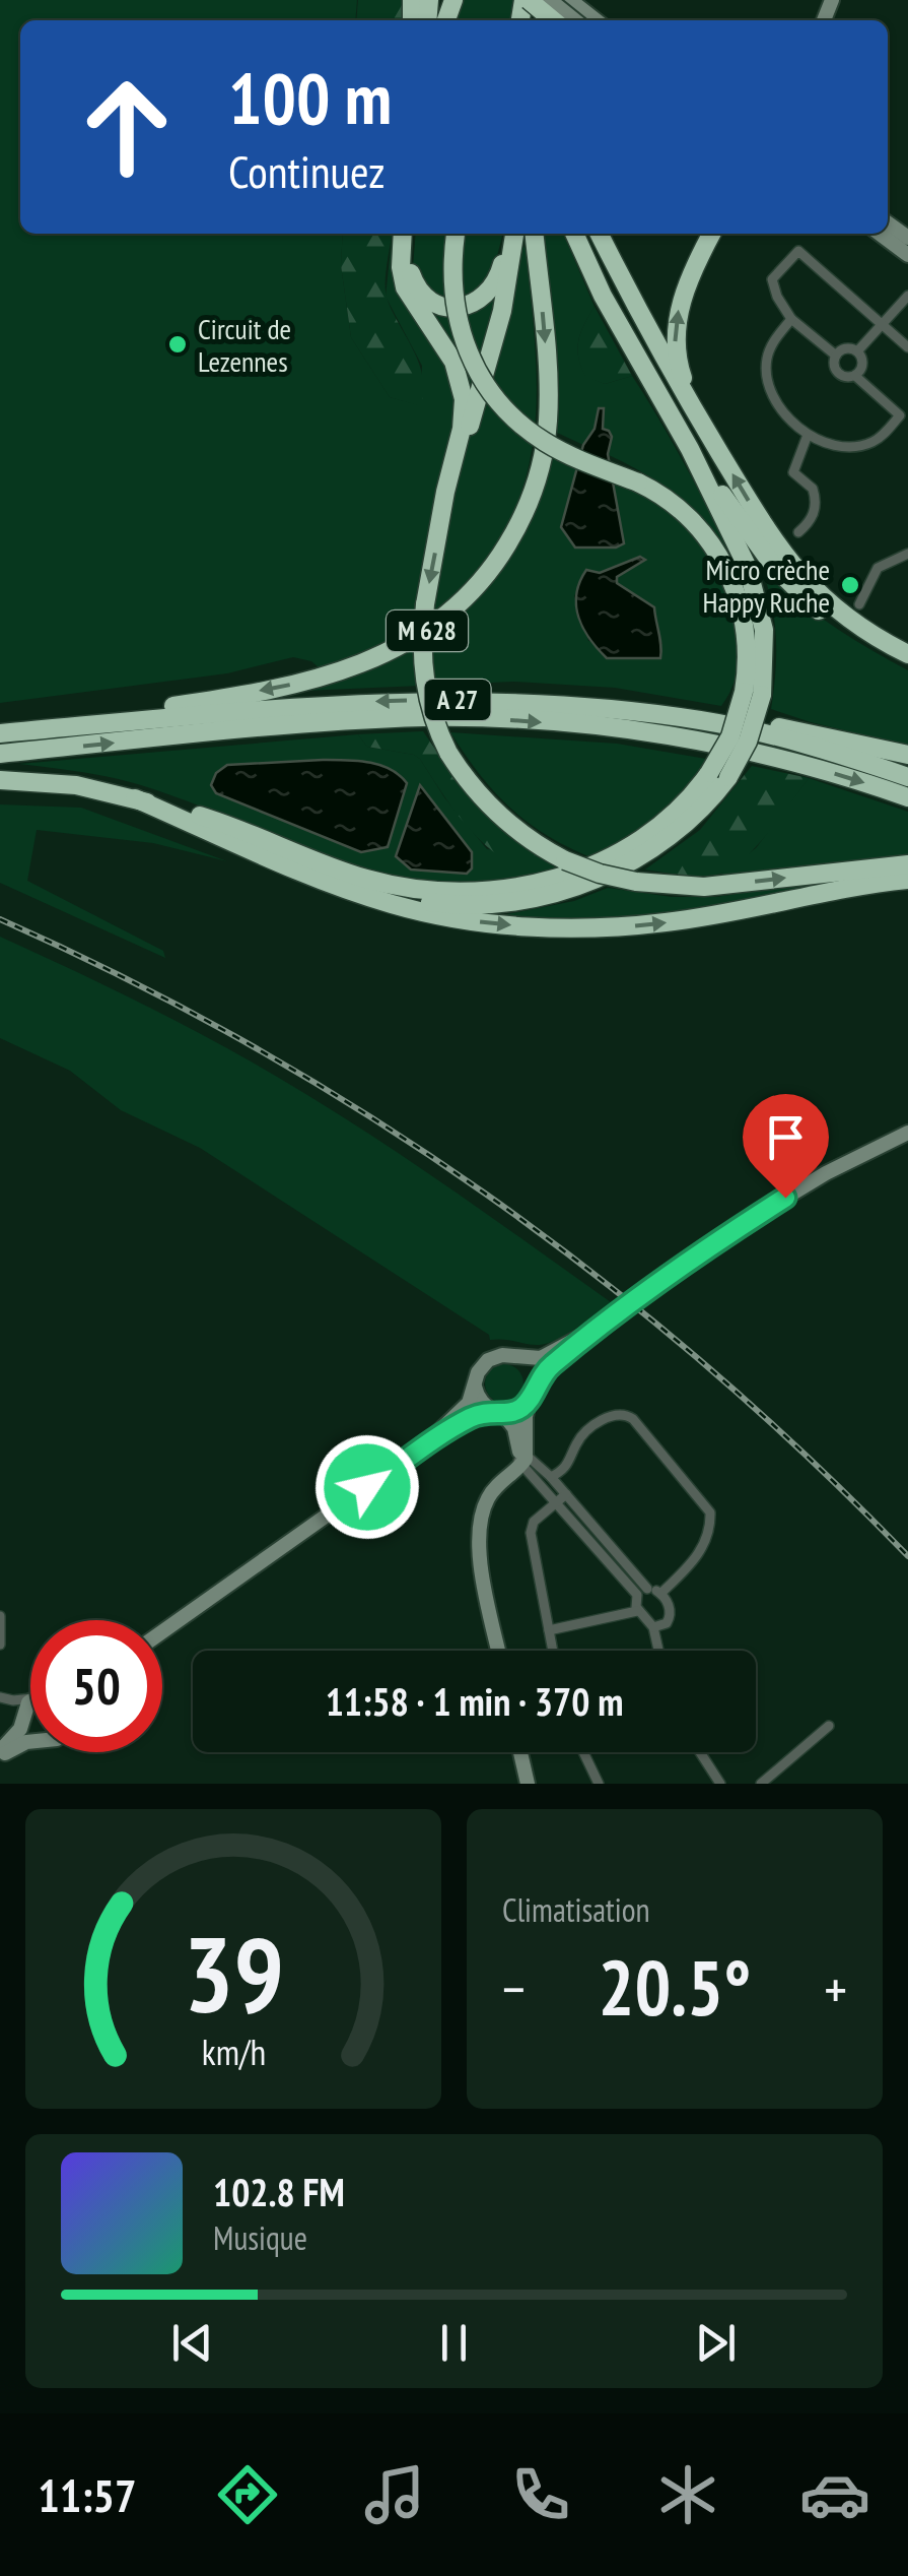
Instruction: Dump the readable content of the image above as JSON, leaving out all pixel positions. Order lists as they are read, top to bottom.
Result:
{
  "streets": {
    "highway": ["M 628", "A 27"]
  },
  "crossings": [
    ["M 628", "A 27"]
  ],
  "places": ["Circuit de Lezennes", "Micro crèche Happy Ruche"],
  "page": {
    "turn": ["100 m", "Continuez"],
    "limit": "50",
    "trip": "11:58 · 1 min · 370 m",
    "tile": "Climatisation",
    "heat": ["−", "20.5°", "+"],
    "song": ["102.8 FM", "Musique"],
    "tabs": "11:57",
    "gauge": ["39", "km/h"]
  }
}
